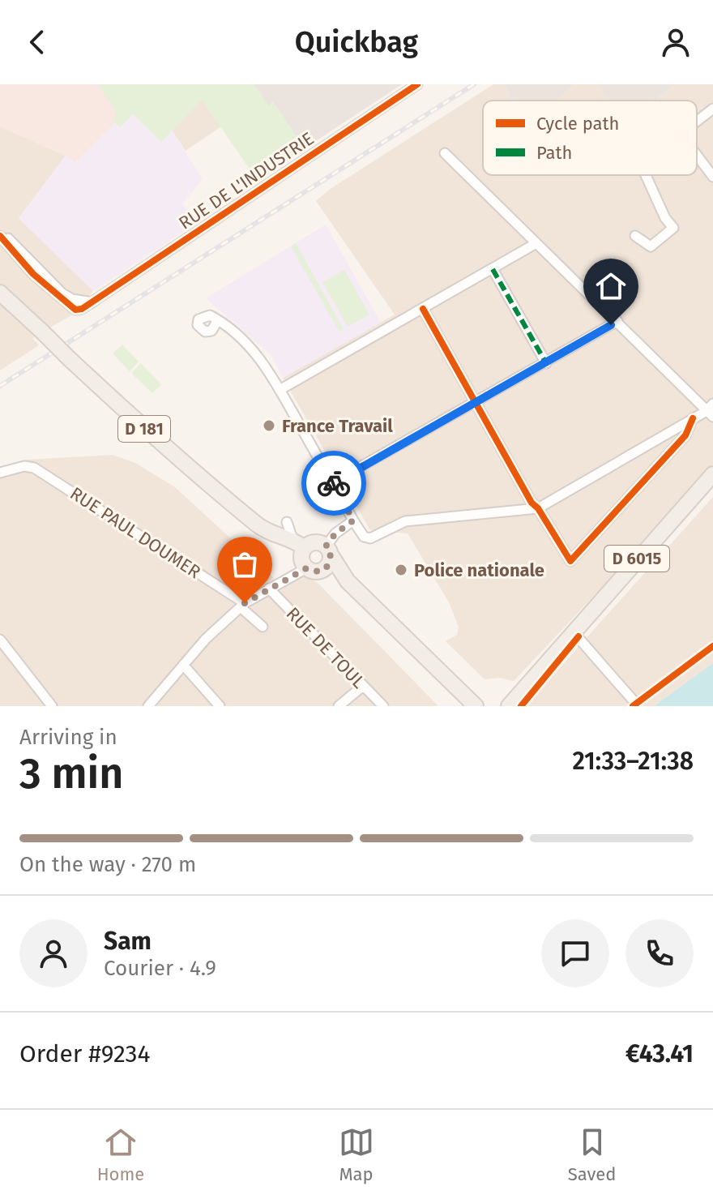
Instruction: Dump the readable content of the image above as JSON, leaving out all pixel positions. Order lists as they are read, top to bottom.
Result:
{
  "streets": {
    "main road": ["D 181", "D 6015"],
    "street": ["RUE DE L'INDUSTRIE", "RUE PAUL DOUMER", "RUE DE TOUL"]
  },
  "places": ["France Travail", "Police nationale"],
  "legend": ["Cycle path", "Path"],
  "page": {
    "header": "Quickbag",
    "heading": ["3 min", "Arriving in", "21:33–21:38"],
    "panel": [
      "Sam",
      "Courier · 4.9",
      "Order #9234",
      "€43.41"
    ],
    "bar": "On the way · 270 m",
    "tabs": ["Home", "Map", "Saved"]
  }
}
